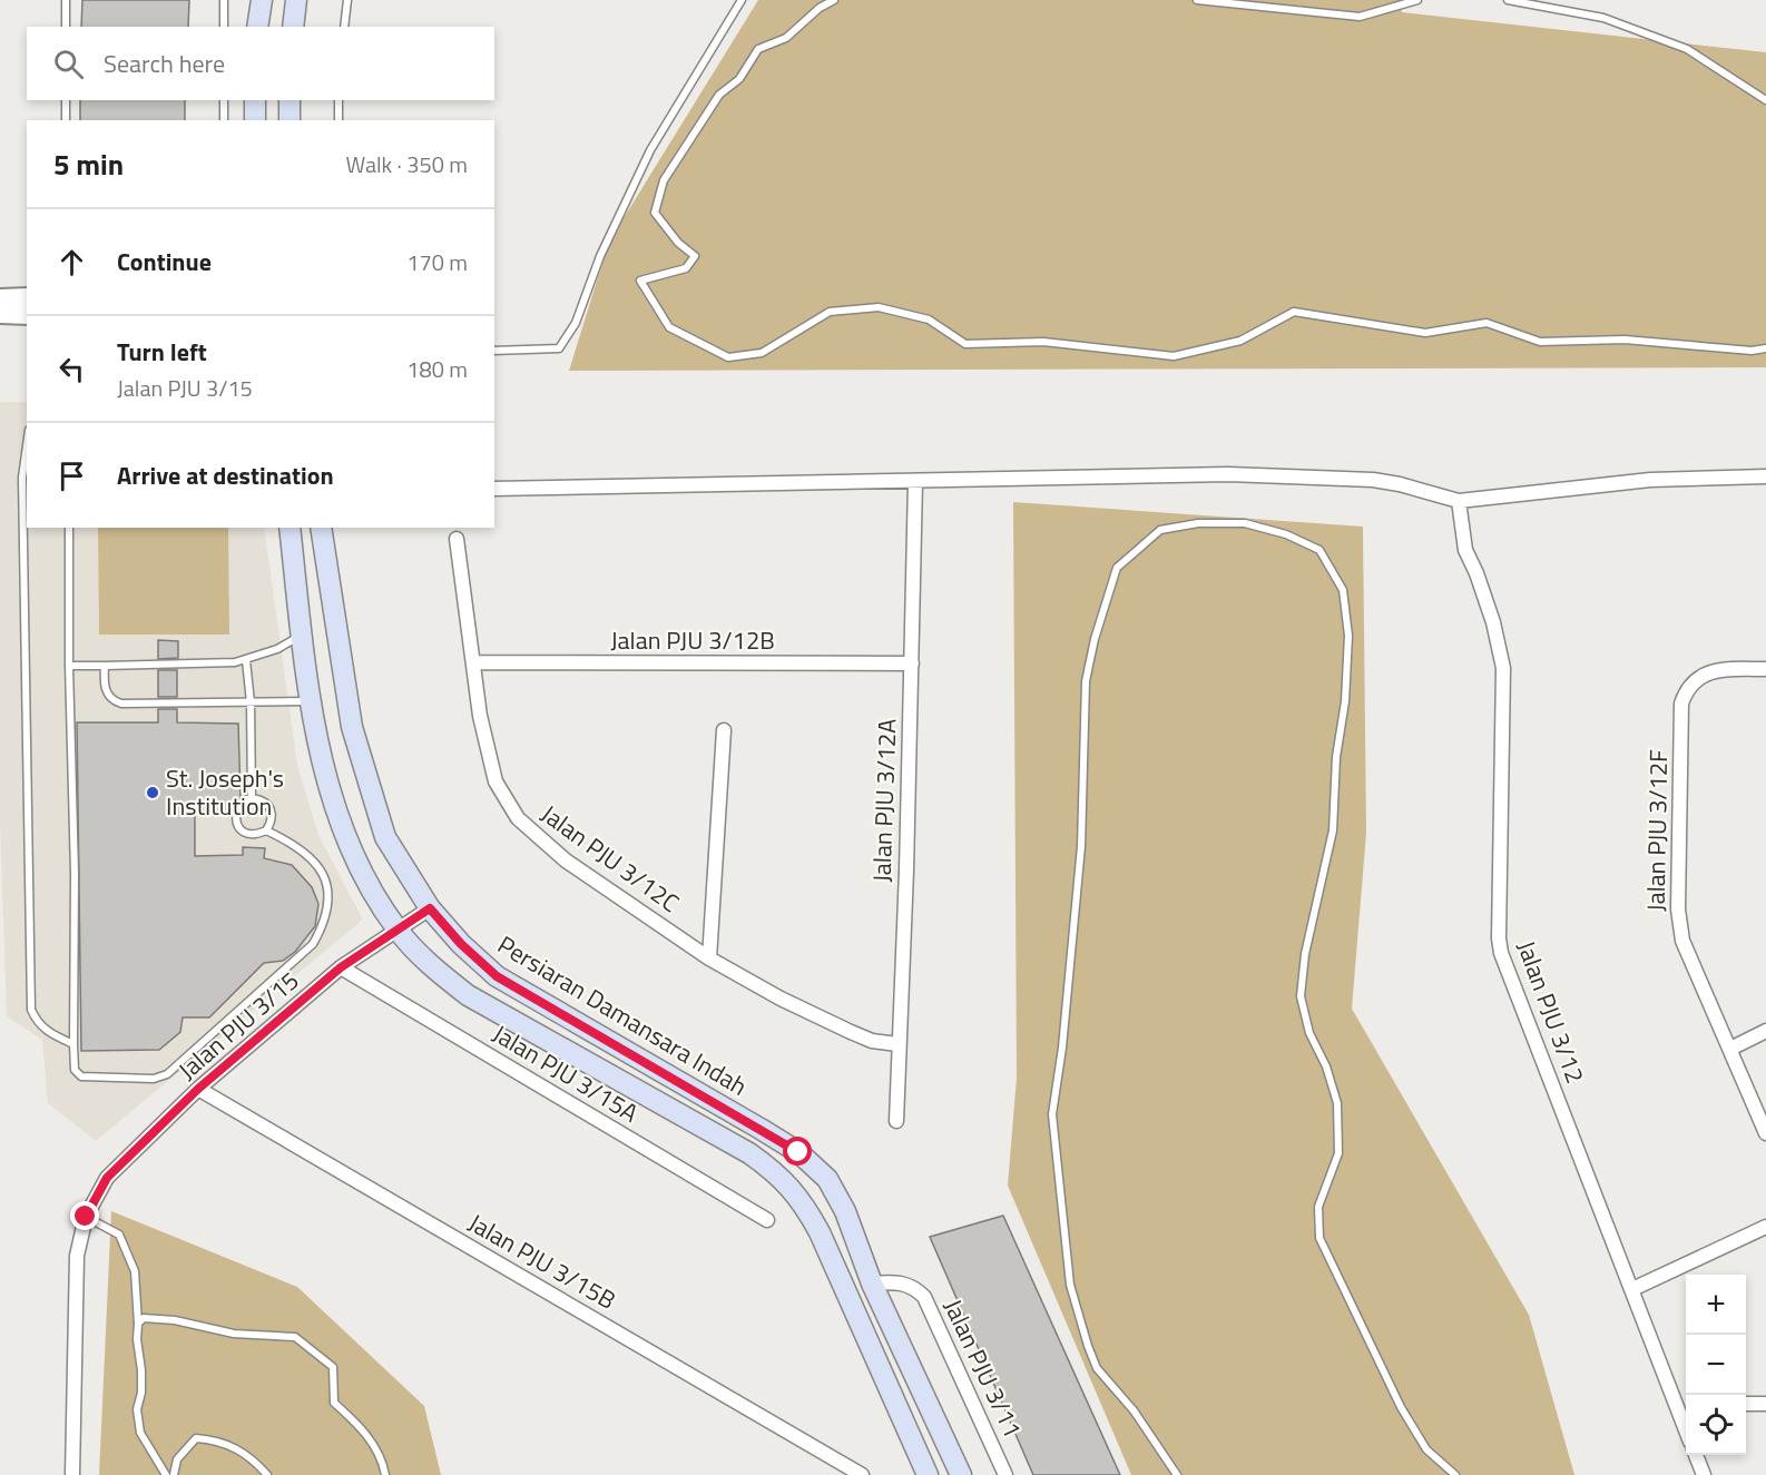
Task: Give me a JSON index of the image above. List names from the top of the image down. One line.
{"streets":{"main road":["Persiaran Damansara Indah"],"street":["Jalan PJU 3/12B","Jalan PJU 3/12A","Jalan PJU 3/12F","Jalan PJU 3/12C","Jalan PJU 3/12","Jalan PJU 3/15","Jalan PJU 3/15A","Jalan PJU 3/15B","Jalan PJU 3/11"]},"crossings":[["Jalan PJU 3/12B","Jalan PJU 3/12A"],["Jalan PJU 3/12B","Jalan PJU 3/12C"],["Jalan PJU 3/12A","Jalan PJU 3/12C"],["Persiaran Damansara Indah","Jalan PJU 3/15"],["Persiaran Damansara Indah","Jalan PJU 3/11"],["Jalan PJU 3/15","Jalan PJU 3/15A"],["Jalan PJU 3/15","Jalan PJU 3/15B"]],"places":["St. Joseph's Institution"],"page":{"search":"Search here","heading":["5 min","Walk · 350 m"],"list":[["Continue","170 m"],["Turn left","Jalan PJU 3/15","180 m"],"Arrive at destination"],"map_buttons":["+","−"]}}
